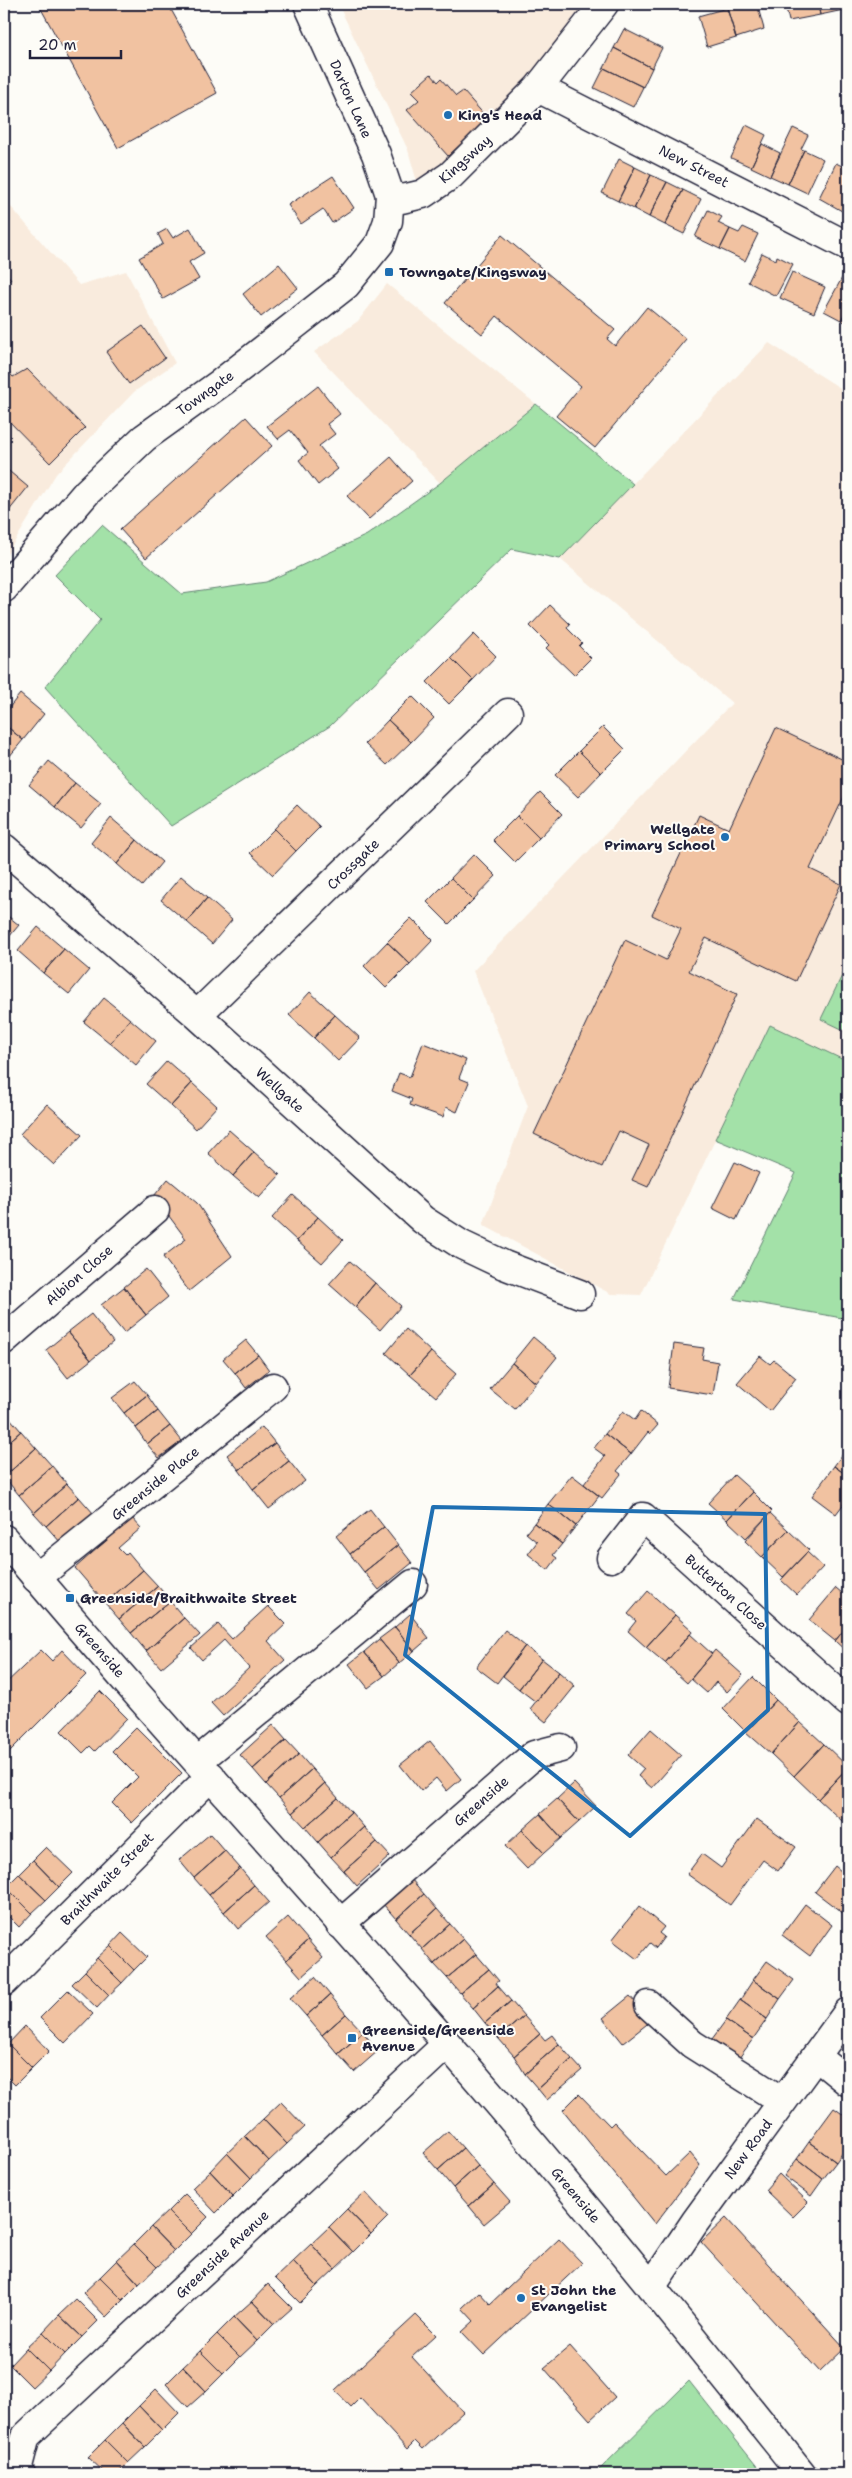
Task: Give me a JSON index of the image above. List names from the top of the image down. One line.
{"streets":{"street":["Darton Lane","Kingsway","New Street","Towngate","Crossgate","Wellgate","Albion Close","Greenside Place","Butterton Close","Greenside","Braithwaite Street","New Road","Greenside Avenue"]},"crossings":[["Darton Lane","Kingsway"],["Darton Lane","Towngate"],["Kingsway","New Street"],["Kingsway","Towngate"],["Crossgate","Wellgate"],["Greenside Place","Greenside"],["Greenside","Braithwaite Street"],["Greenside","New Road"],["Greenside","Greenside Avenue"]],"places":{"other":["King's Head","Wellgate Primary School","St John the Evangelist"],"transit":["Towngate/Kingsway","Greenside/Braithwaite Street","Greenside/Greenside Avenue"]},"scale_bar":"20 m"}
